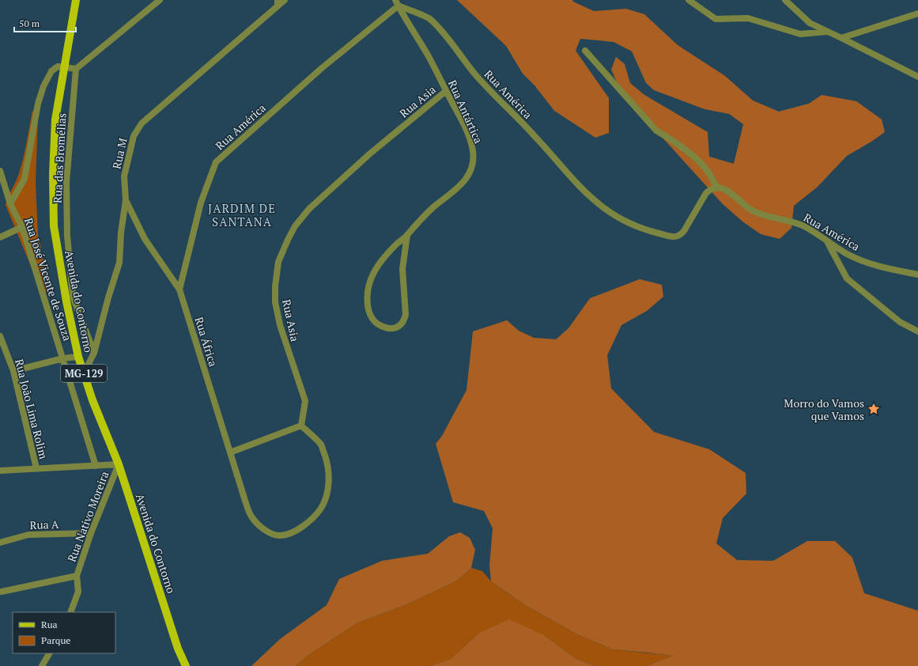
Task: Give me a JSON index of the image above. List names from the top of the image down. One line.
{"streets":{"main road":["Avenida do Contorno","MG-129"],"street":["Rua América","Rua Asia","Rua Antártica","Rua M","Rua das Bromélias","Rua José Vicente de Souza","Rua África","Rua João Lima Rolim","Rua Nativo Moreira","Rua A"]},"crossings":[["Rua América","Rua Antártica"],["Rua América","Rua África"],["Rua Asia","Rua Antártica"],["Rua Asia","Rua África"],["Rua M","Rua das Bromélias"],["Rua M","Avenida do Contorno"],["Rua M","Rua África"],["Avenida do Contorno","Rua Nativo Moreira"],["Rua Nativo Moreira","Rua A"]],"districts":["JARDIM DE SANTANA"],"places":{"place":["Morro do Vamos que Vamos"]},"legend":["Rua","Parque"],"scale_bar":"50 m"}
